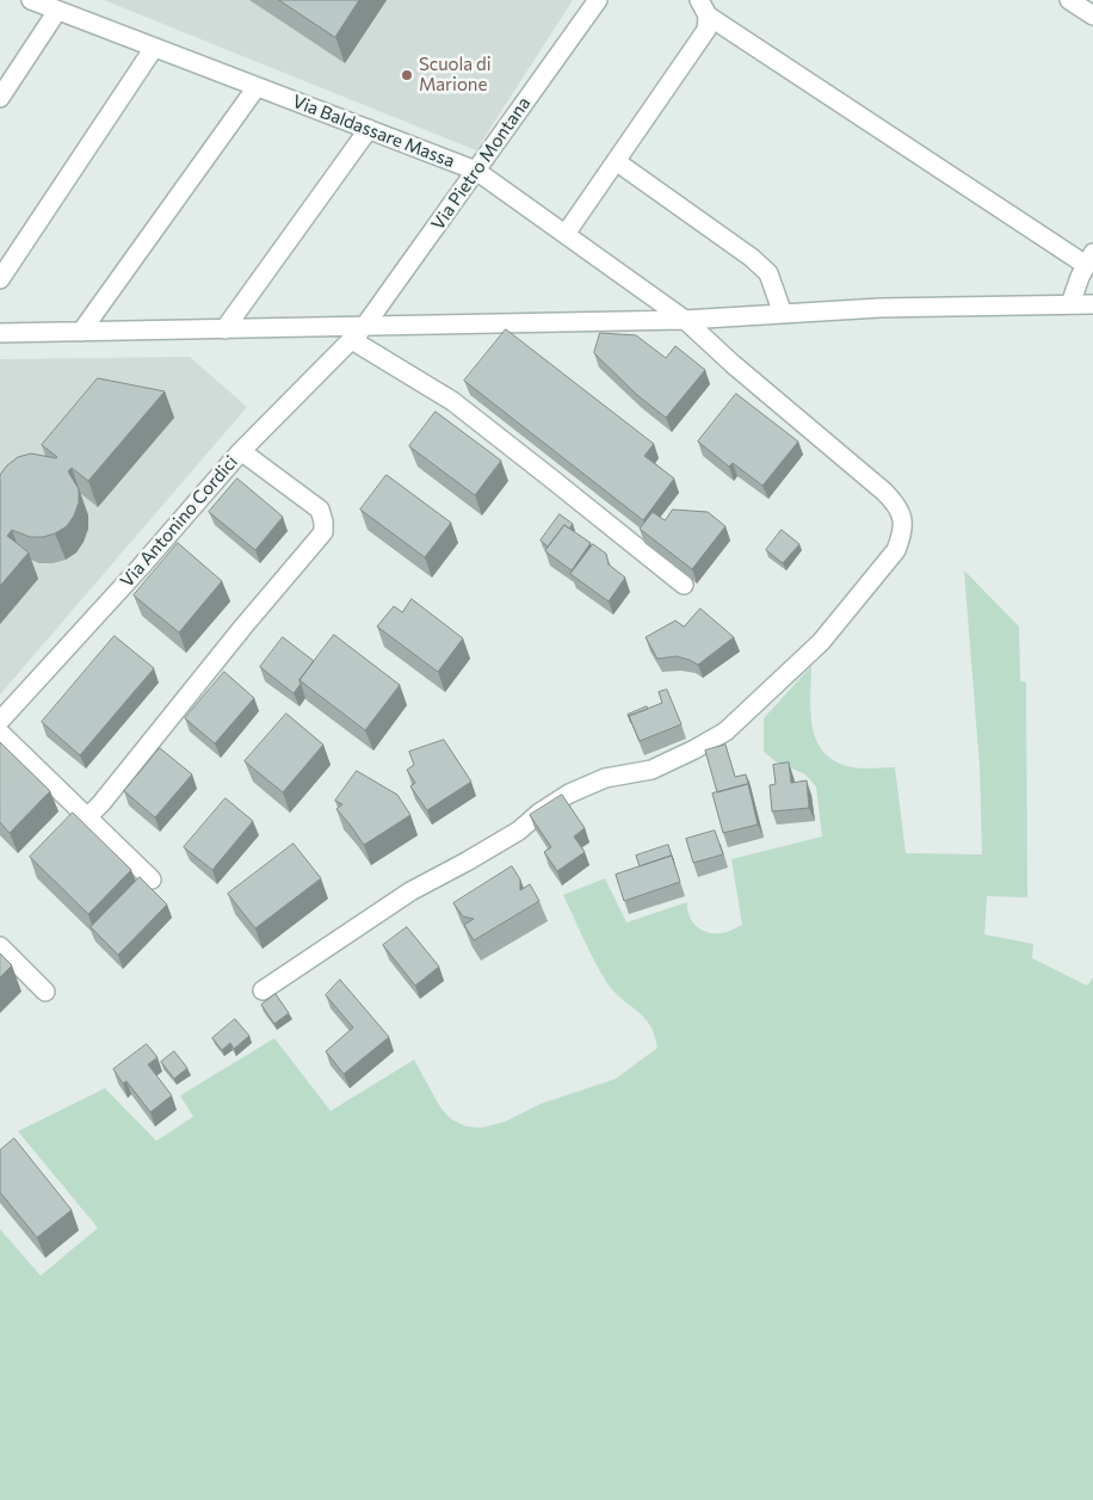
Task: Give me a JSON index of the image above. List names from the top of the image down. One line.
{"streets":{"street":["Via Baldassare Massa","Via Pietro Montana","Via Antonino Cordici"]},"crossings":[["Via Baldassare Massa","Via Pietro Montana"],["Via Pietro Montana","Via Antonino Cordici"]],"places":["Scuola di Marione"]}
